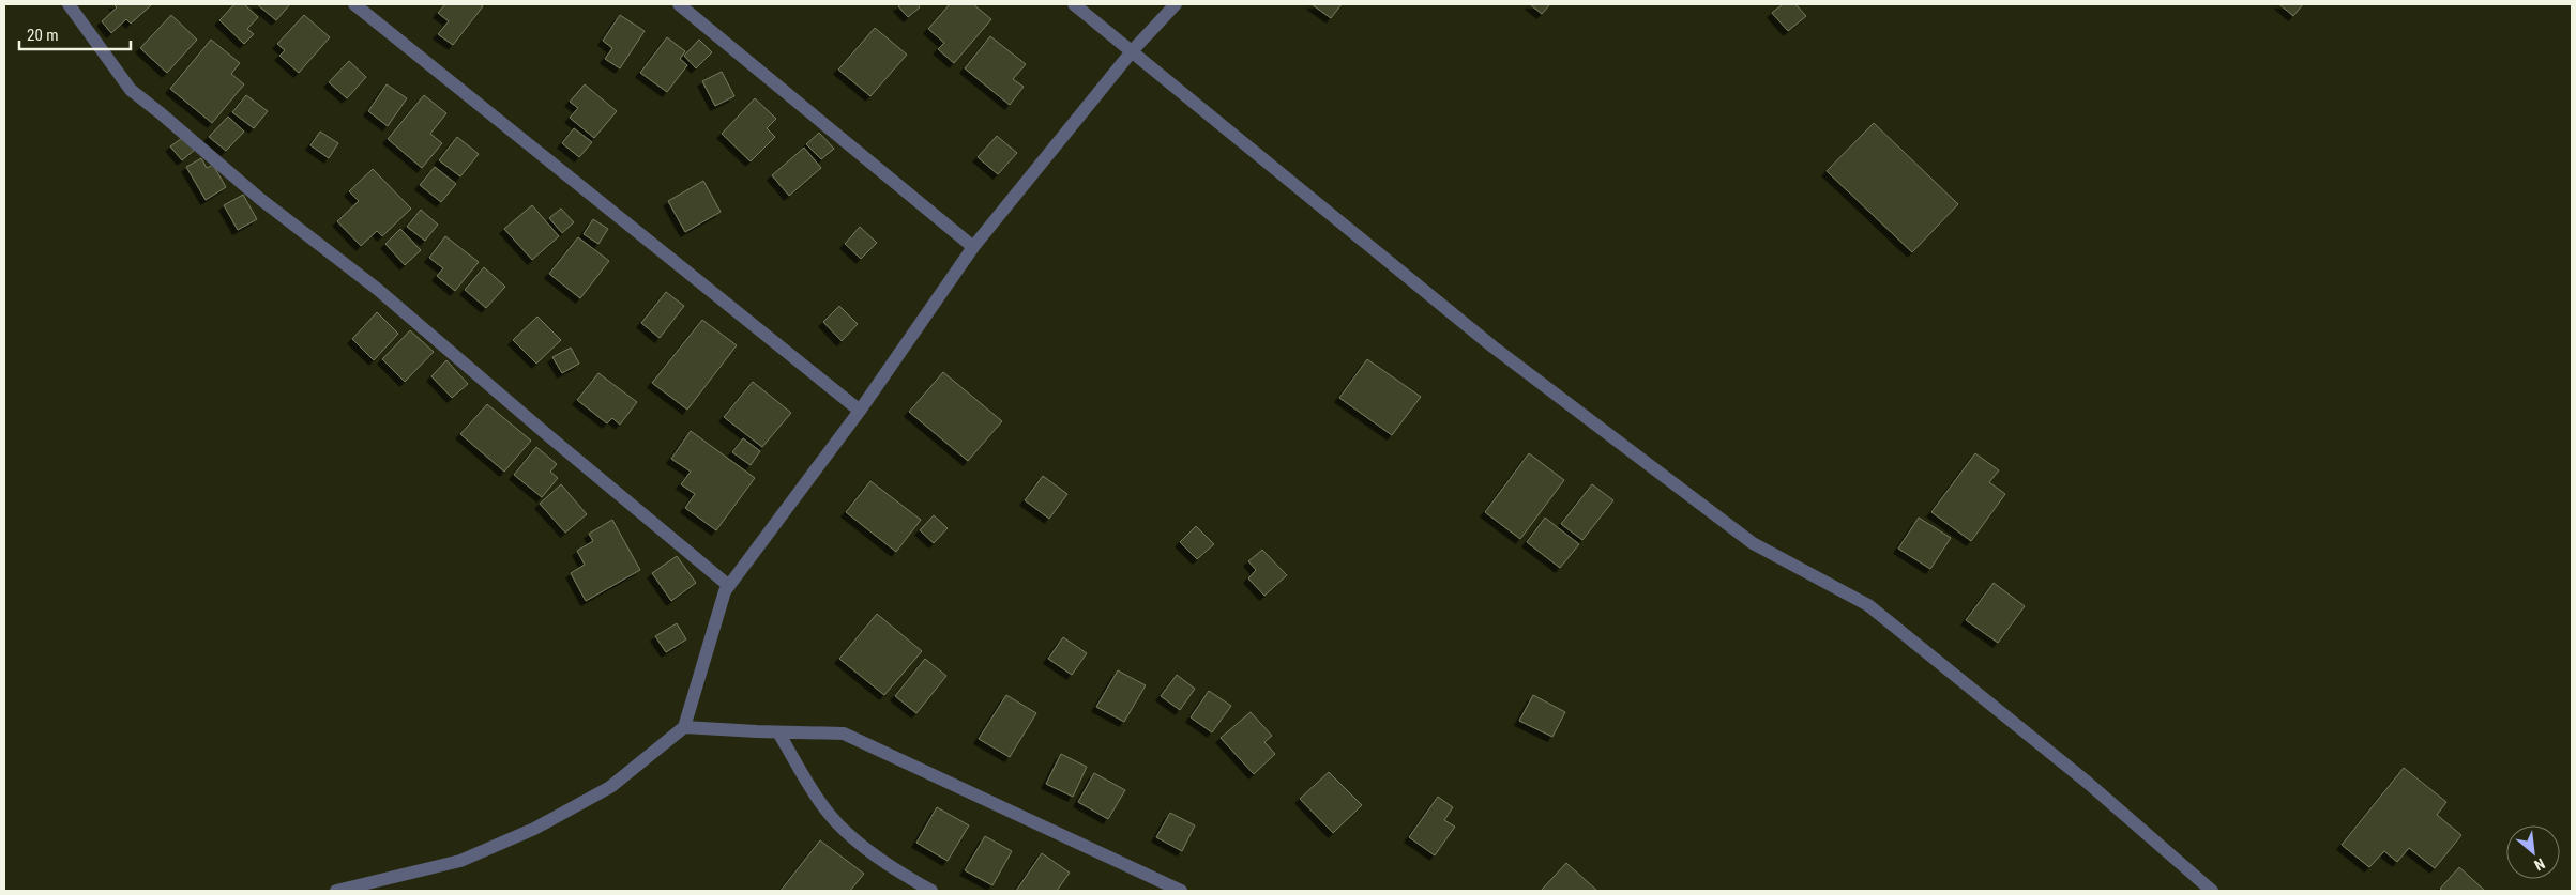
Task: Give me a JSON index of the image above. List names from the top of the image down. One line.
{"scale_bar":"20 m","north":"bottom right"}
